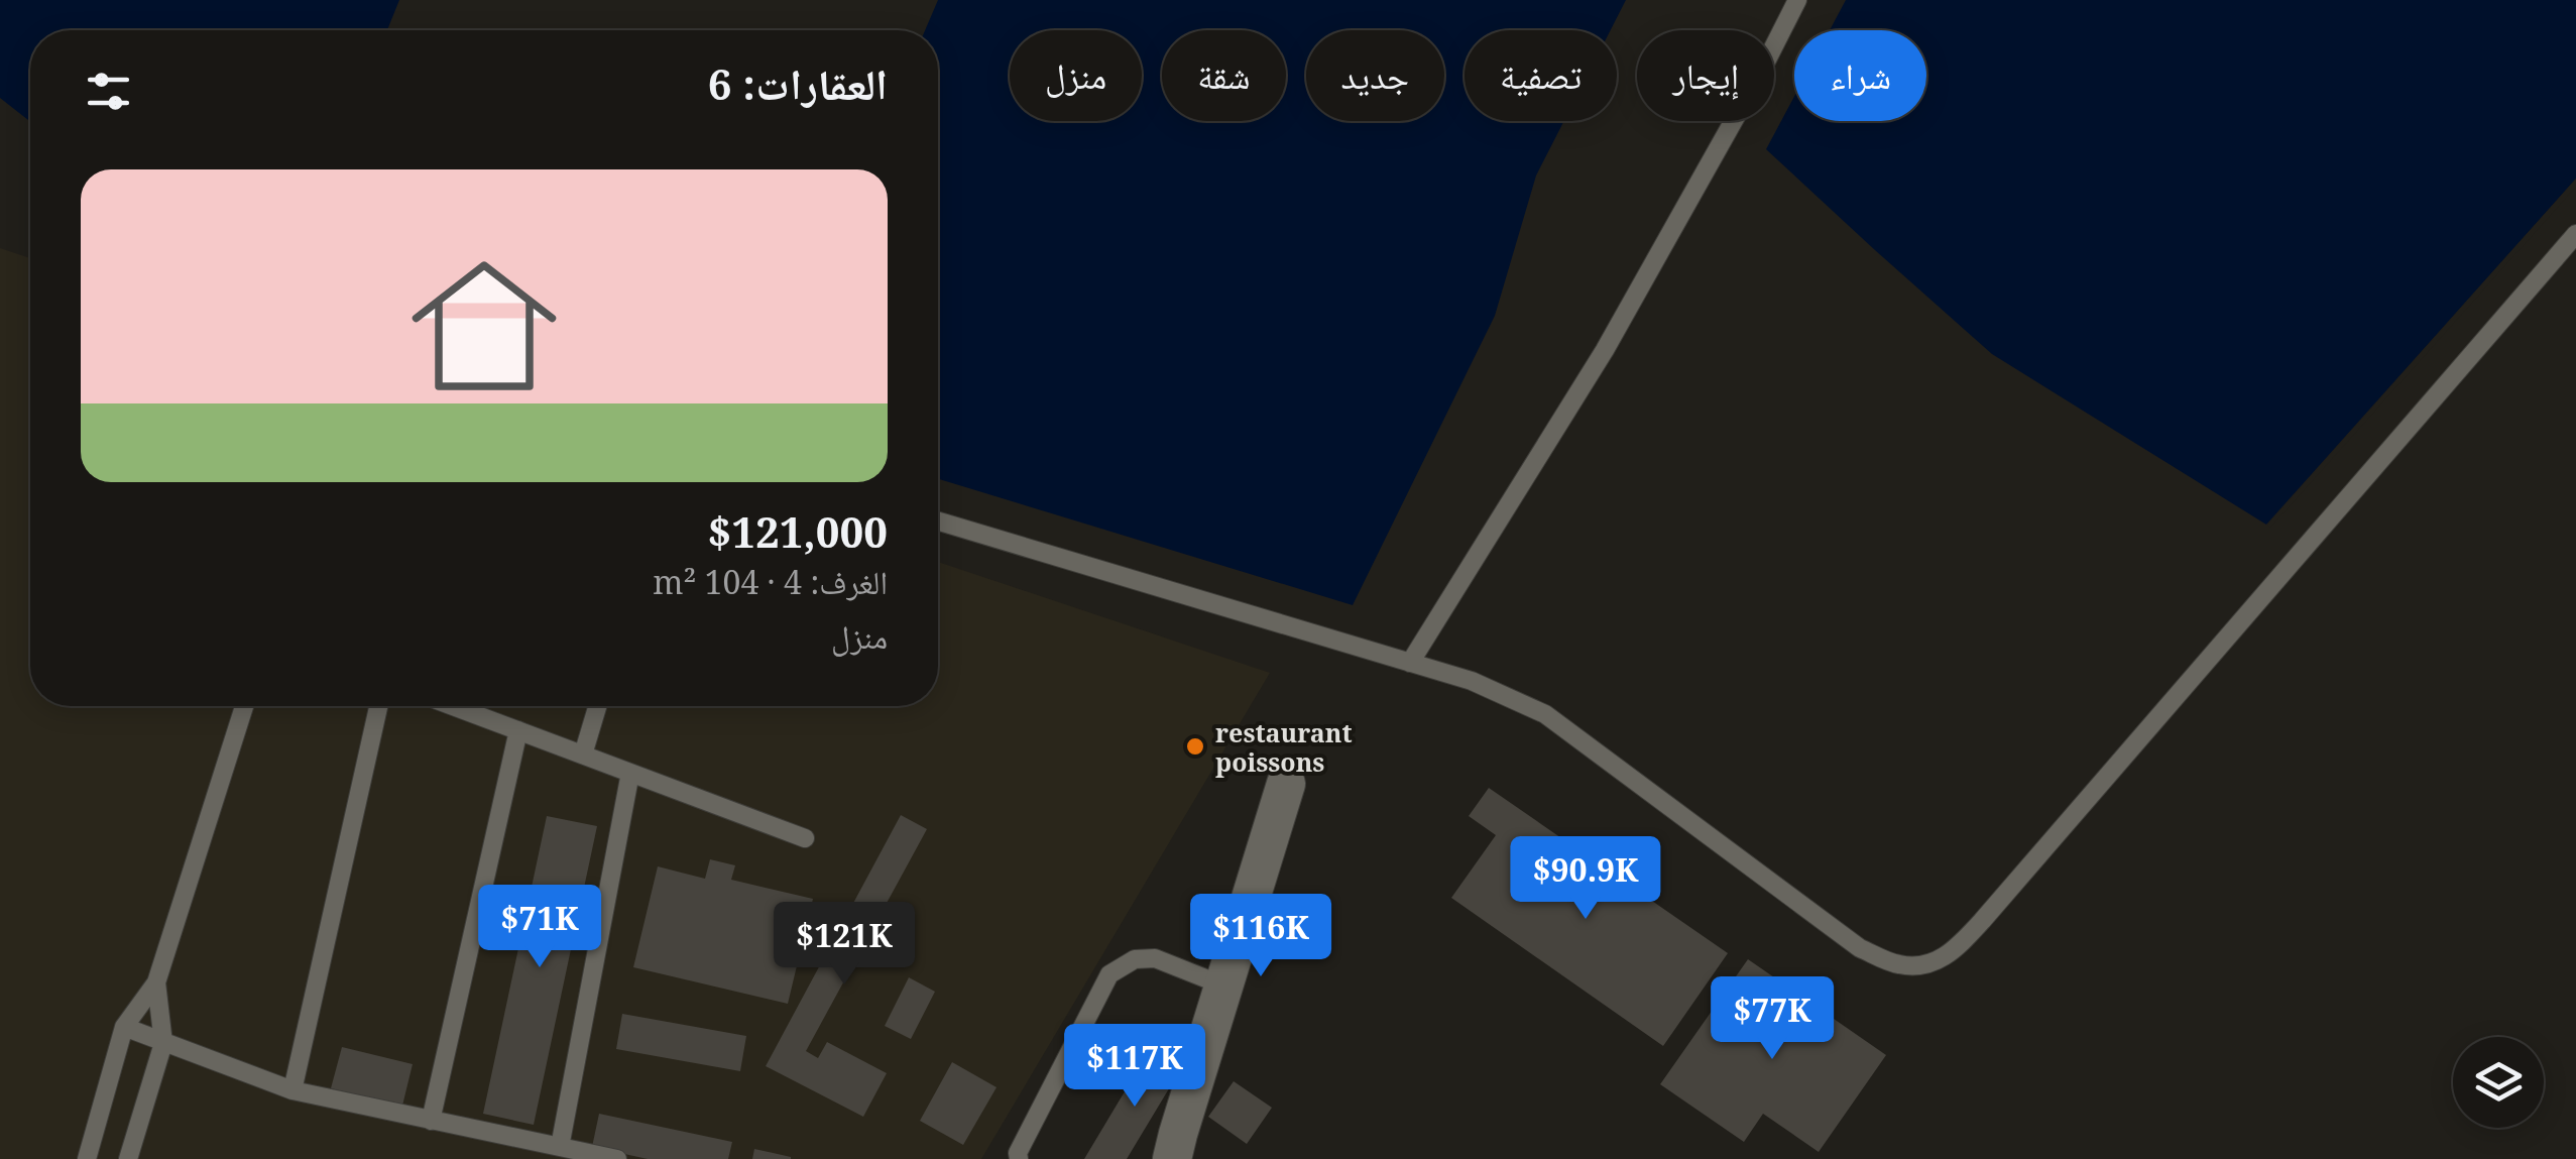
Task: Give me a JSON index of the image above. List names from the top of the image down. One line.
{"places":["restaurant poissons"],"page":{"chip":["شراء","إيجار","تصفية","جديد","شقة","منزل"],"heading":"العقارات: 6","list":[{"name":"$121,000","note":"الغرف: 4 · 104 m² · منزل"}],"price":["$90.9K","$71K","$116K","$121K","$77K","$117K"]}}
